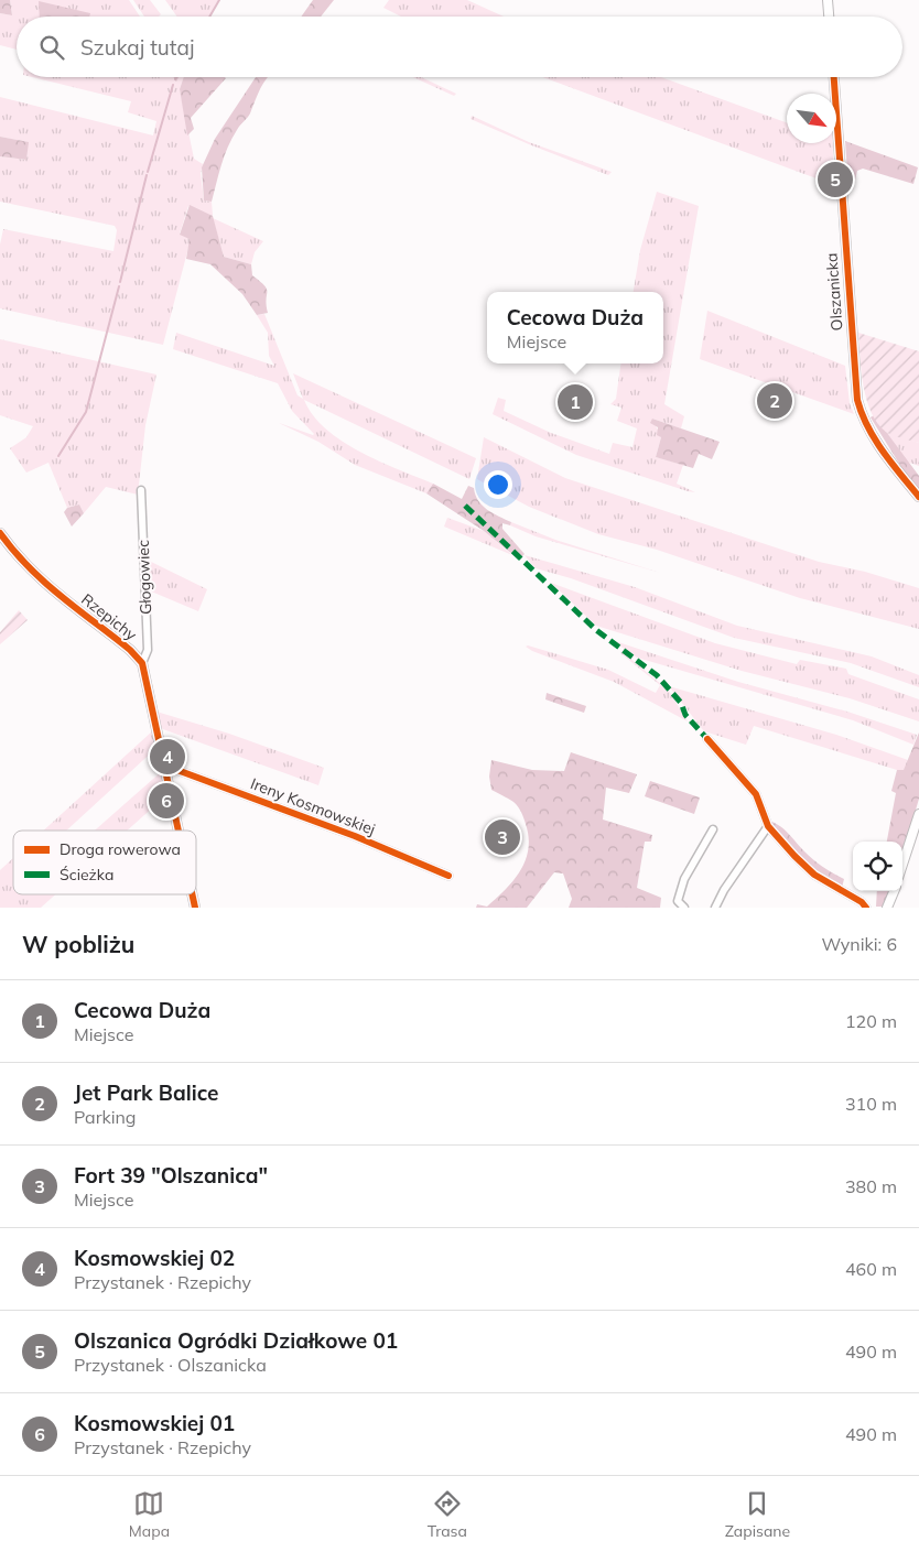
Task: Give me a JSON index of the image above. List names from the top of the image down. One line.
{"streets":{"street":["Olszanicka","Głogowiec","Rzepichy","Ireny Kosmowskiej"]},"crossings":[["Głogowiec","Rzepichy"]],"legend":["Droga rowerowa","Ścieżka"],"north":"bottom right","page":{"search":"Szukaj tutaj","pins":["5","2","1","4","6","3"],"popup":["Cecowa Duża","Miejsce"],"heading":["W pobliżu","Wyniki: 6"],"list":[{"mark":"1","name":"Cecowa Duża","note":"Miejsce","value":"120 m"},{"mark":"2","name":"Jet Park Balice","note":"Parking","value":"310 m"},{"mark":"3","name":"Fort 39 \"Olszanica\"","note":"Miejsce","value":"380 m"},{"mark":"4","name":"Kosmowskiej 02","note":"Przystanek · Rzepichy","value":"460 m"},{"mark":"5","name":"Olszanica Ogródki Działkowe 01","note":"Przystanek · Olszanicka","value":"490 m"},{"mark":"6","name":"Kosmowskiej 01","note":"Przystanek · Rzepichy","value":"490 m"}],"nav":["Mapa","Trasa","Zapisane"]}}
